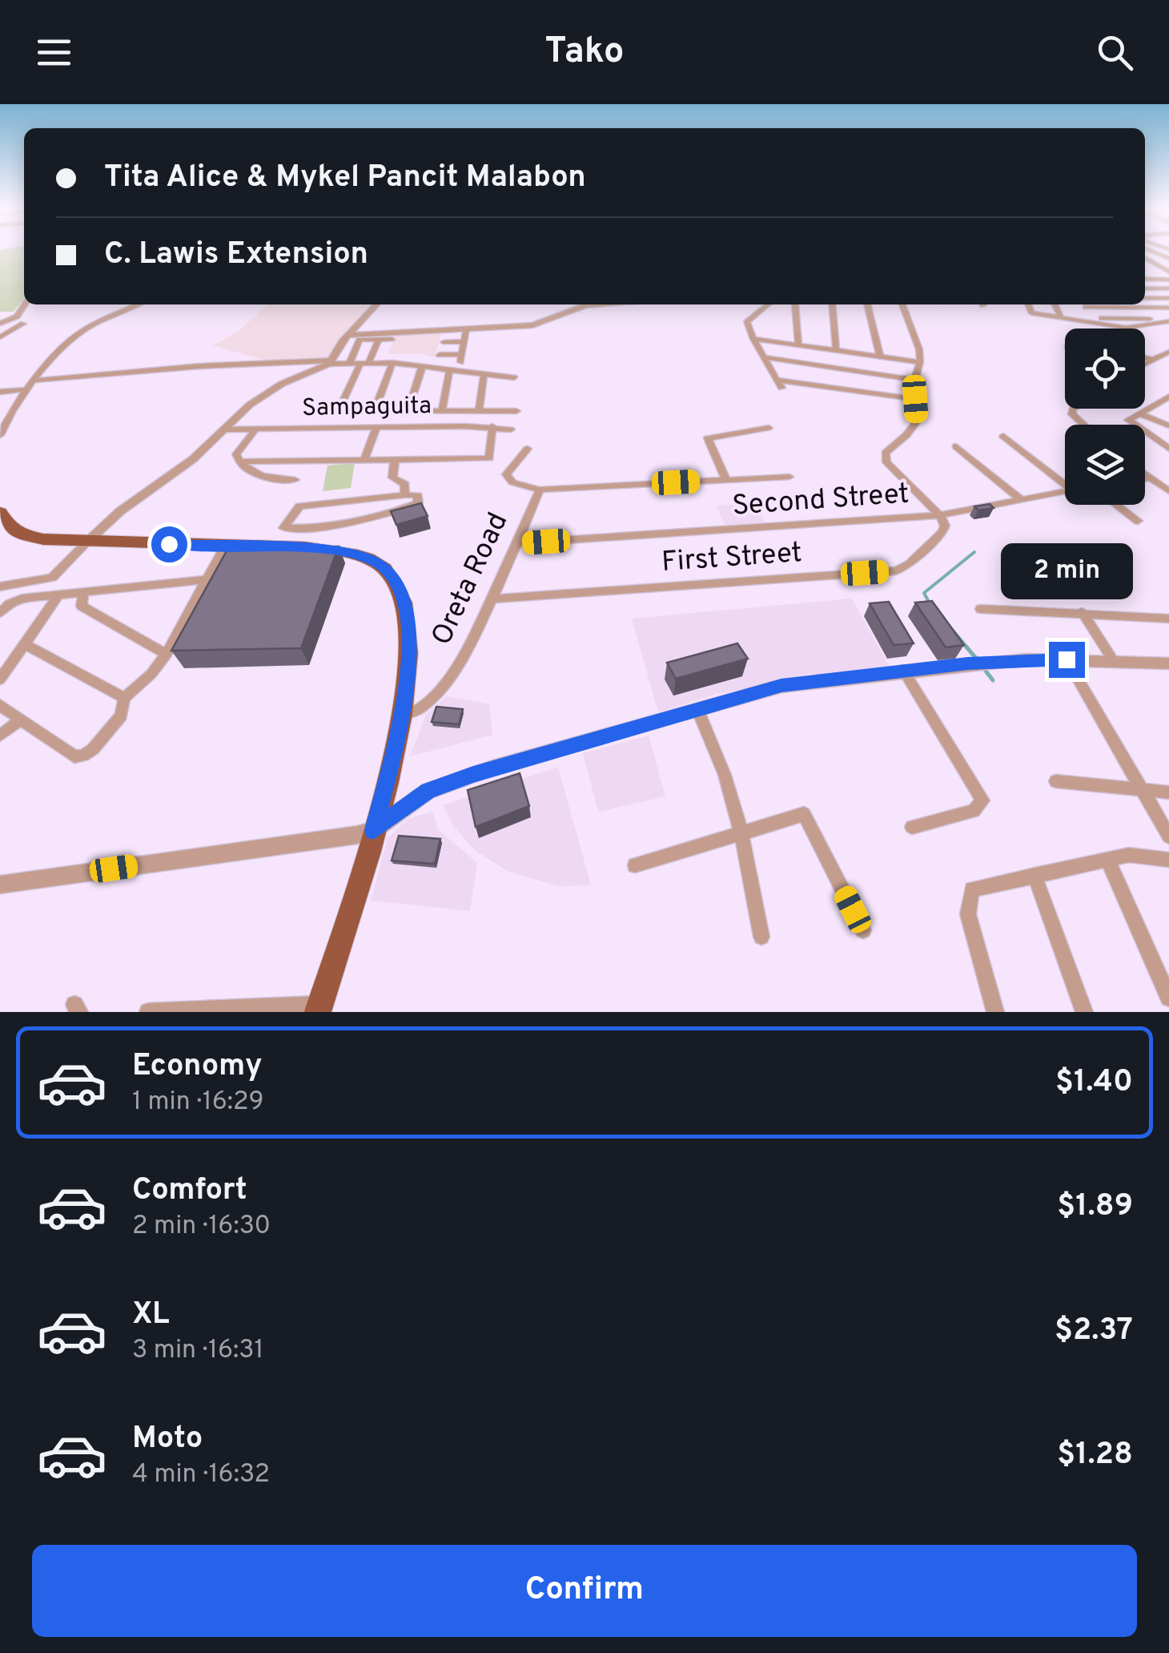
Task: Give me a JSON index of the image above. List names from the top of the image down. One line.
{"streets":{"street":["Sampaguita","Second Street","First Street","Oreta Road"]},"crossings":[["Second Street","First Street"],["Second Street","Oreta Road"],["First Street","Oreta Road"]],"page":{"header":"Tako","banner":["Tita Alice & Mykel Pancit Malabon","C. Lawis Extension"],"bubble":"2 min","list":[{"name":"Economy","note":"1 min · 16:29","value":"$1.40"},{"name":"Comfort","note":"2 min · 16:30","value":"$1.89"},{"name":"XL","note":"3 min · 16:31","value":"$2.37"},{"name":"Moto","note":"4 min · 16:32","value":"$1.28"}],"buttons":"Confirm"}}
